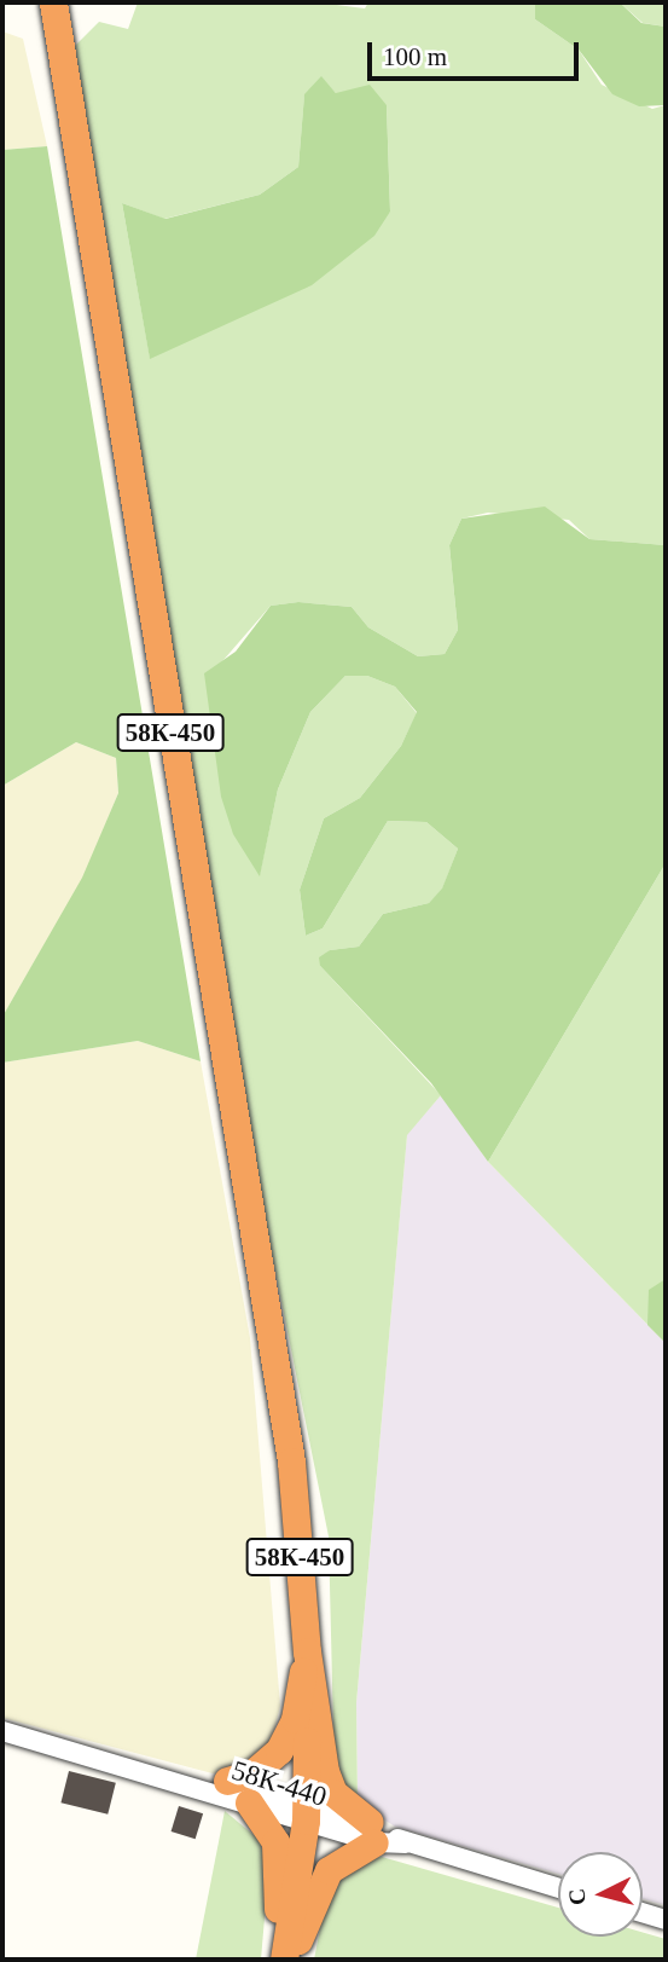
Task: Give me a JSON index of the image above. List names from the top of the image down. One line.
{"streets":{"highway":["58К-450"],"street":["58К-440"]},"crossings":[["58К-450","58К-440"]],"scale_bar":"100 m","north":"left"}
